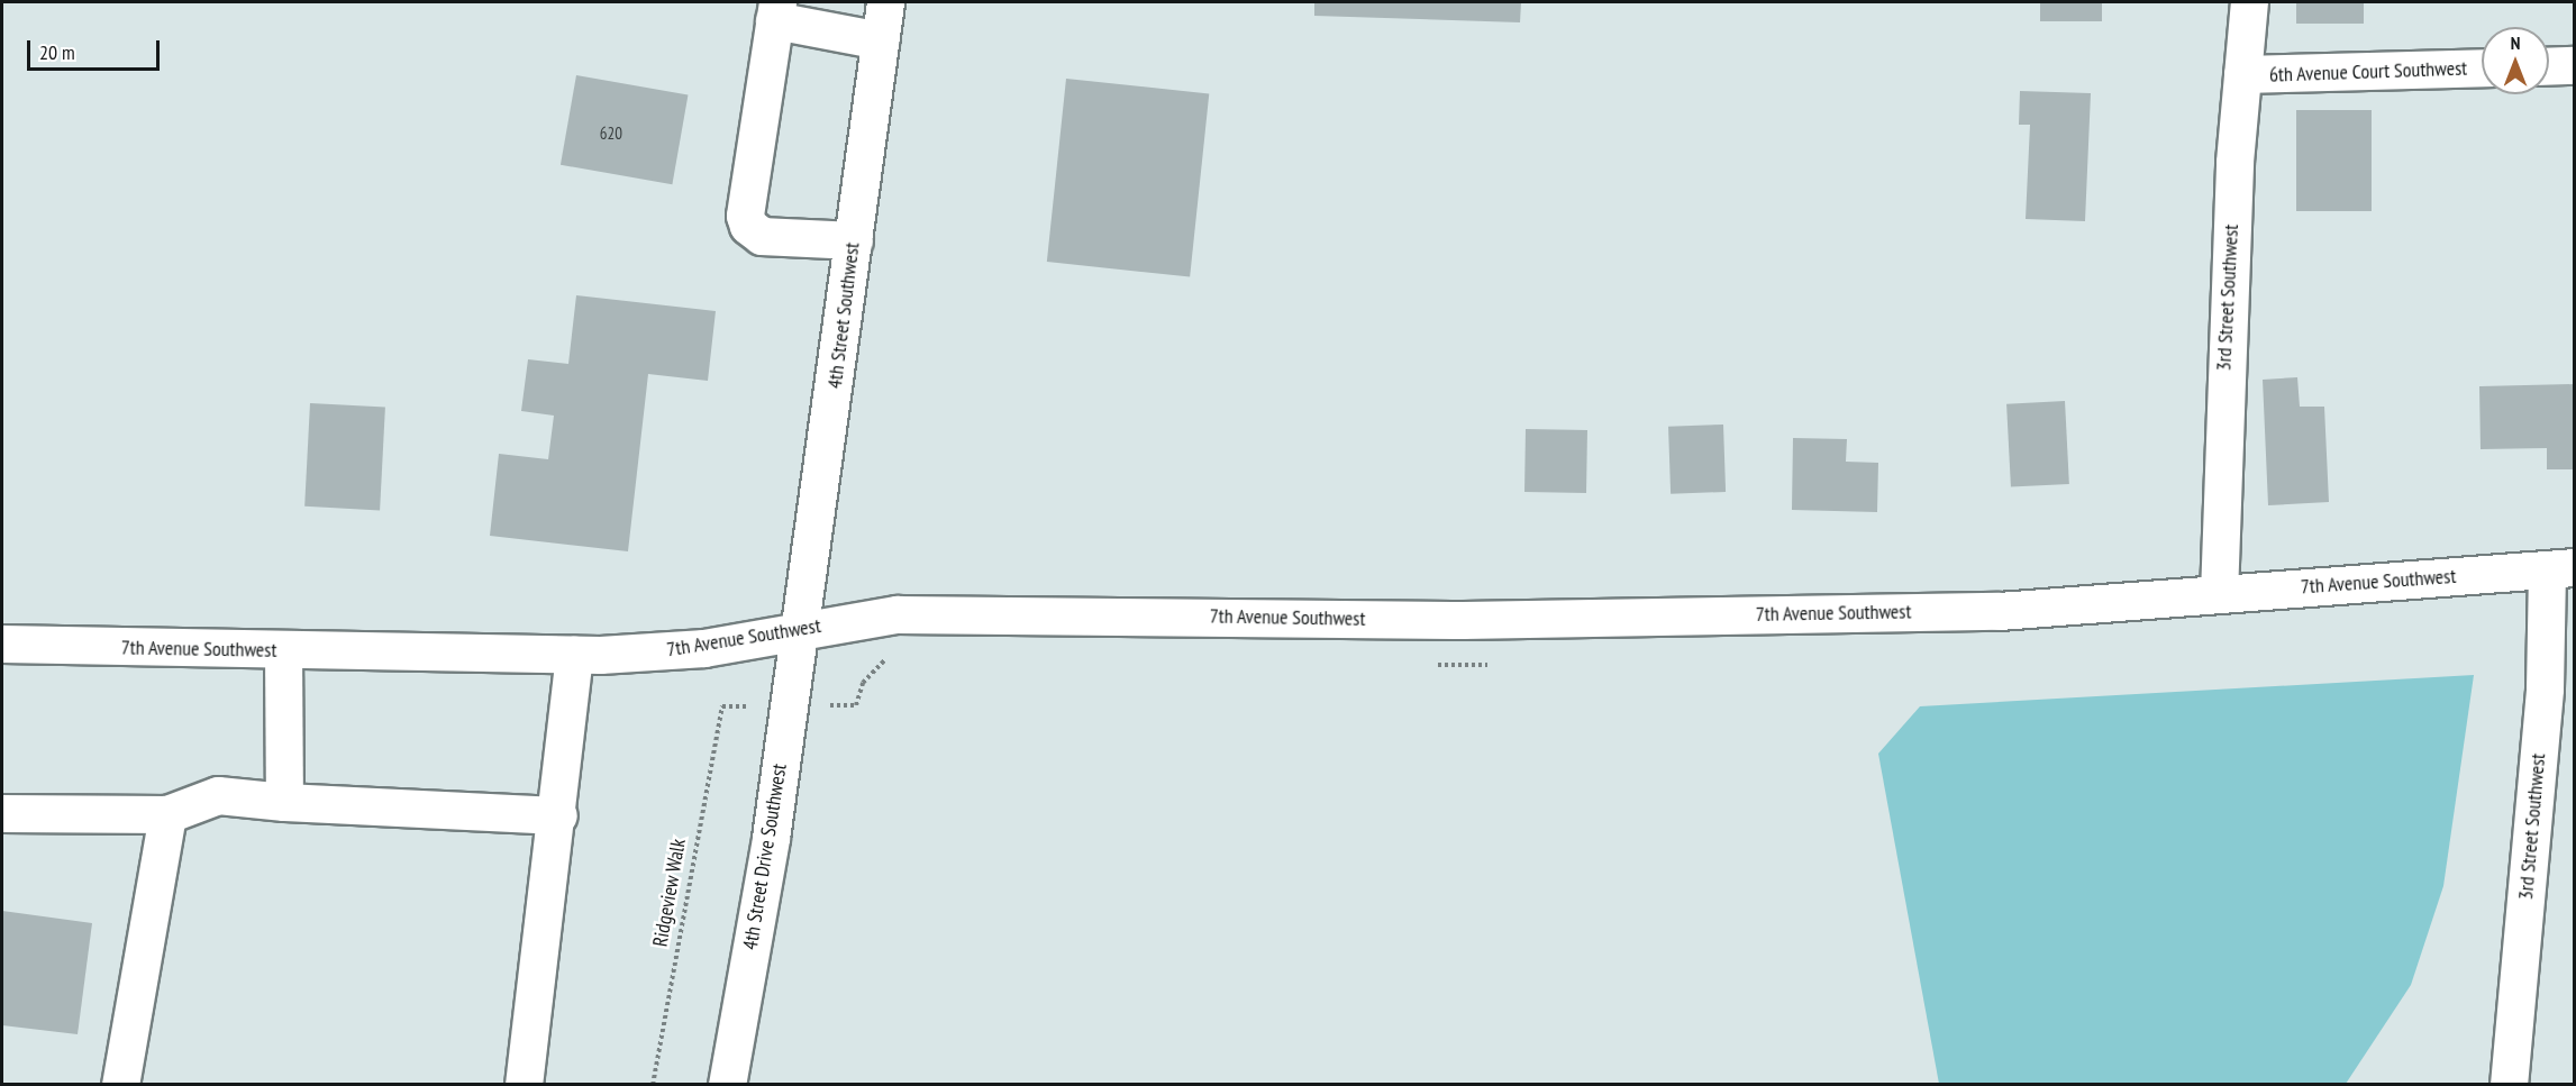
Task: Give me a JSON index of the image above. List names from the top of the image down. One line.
{"streets":{"street":["6th Avenue Court Southwest","3rd Street Southwest","4th Street Southwest","7th Avenue Southwest","4th Street Drive Southwest"],"path":["Ridgeview Walk"]},"crossings":[["6th Avenue Court Southwest","3rd Street Southwest"],["3rd Street Southwest","7th Avenue Southwest"],["4th Street Southwest","7th Avenue Southwest"],["4th Street Southwest","4th Street Drive Southwest"],["7th Avenue Southwest","4th Street Drive Southwest"]],"house_numbers":["620"],"scale_bar":"20 m","north":"top"}
